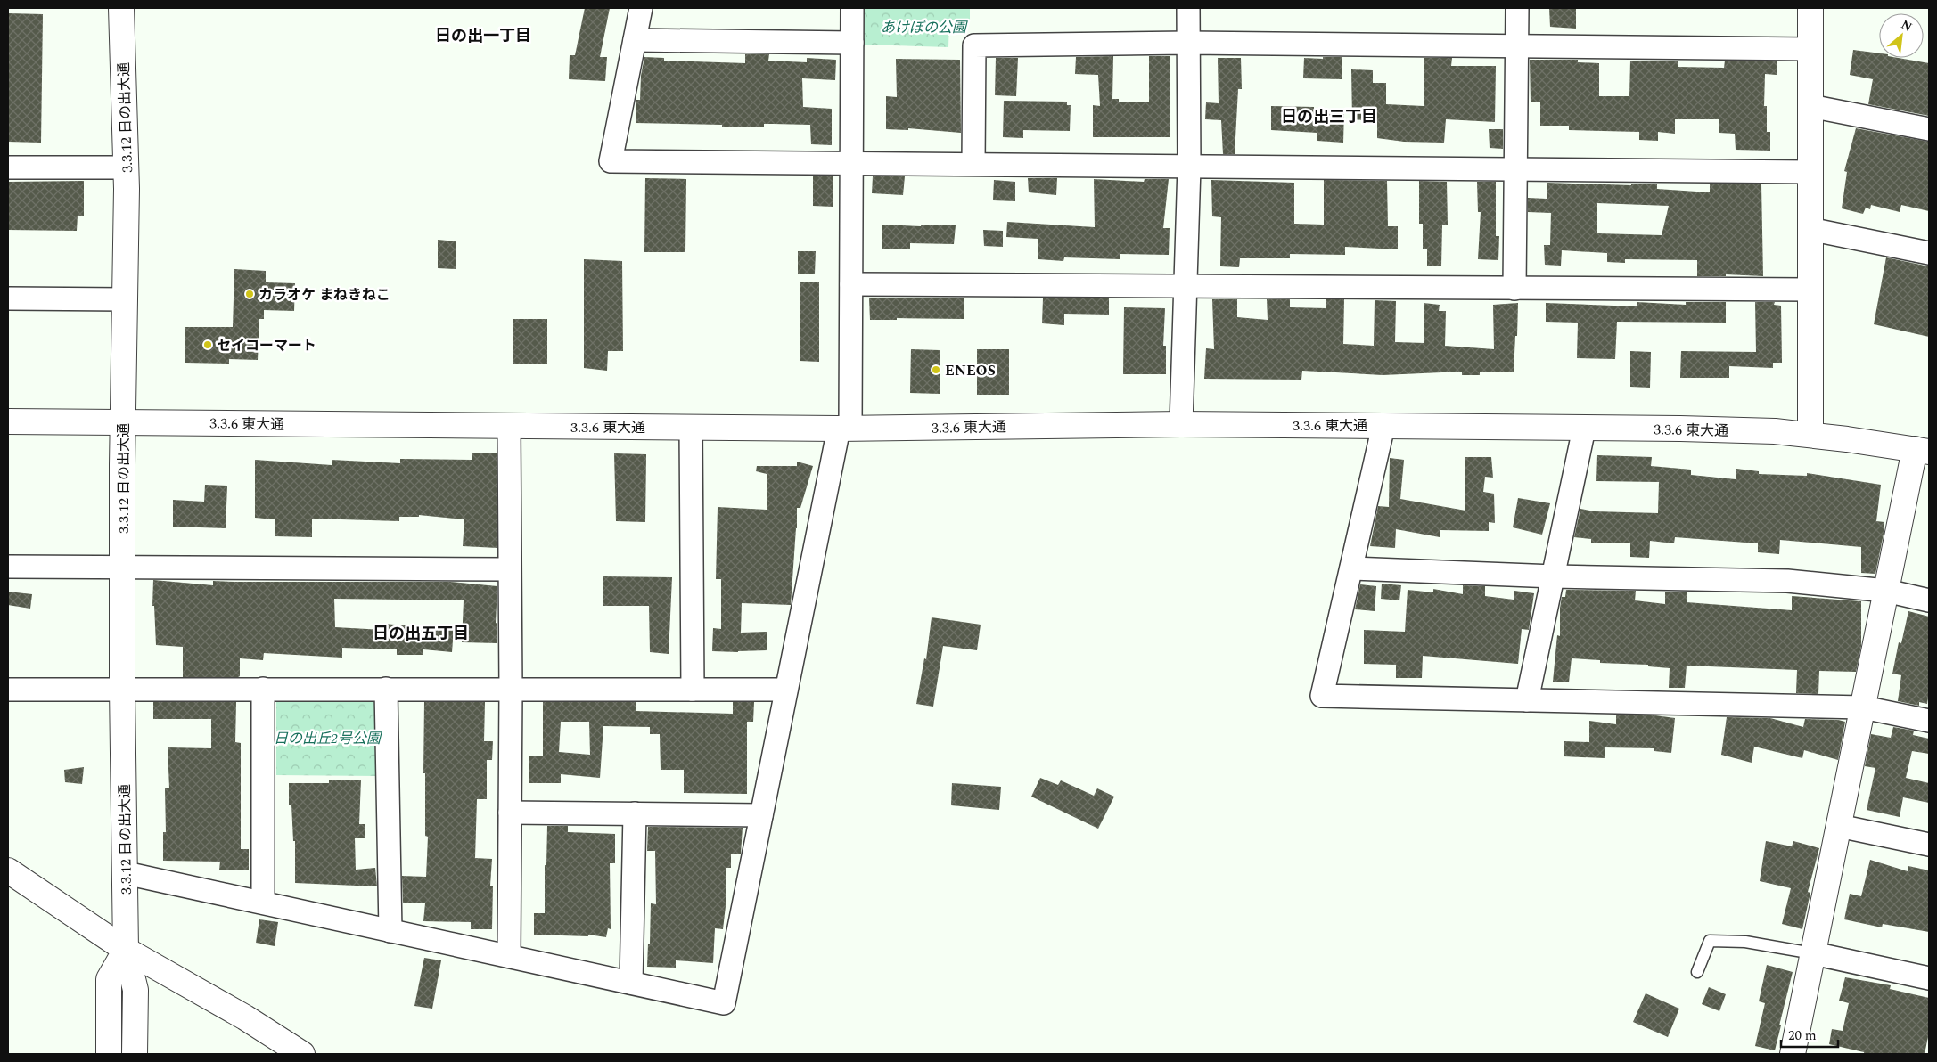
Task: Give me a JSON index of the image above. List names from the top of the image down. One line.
{"streets":{"street":["3.3.12 日の出大通","3.3.6 東大通"]},"crossings":[["3.3.12 日の出大通","3.3.6 東大通"]],"districts":["日の出一丁目","日の出三丁目","日の出五丁目"],"parks":["あけぼの公園","日の出丘2号公園"],"places":["カラオケ まねきねこ","セイコーマート","ENEOS"],"scale_bar":"20 m","north":"top right"}
